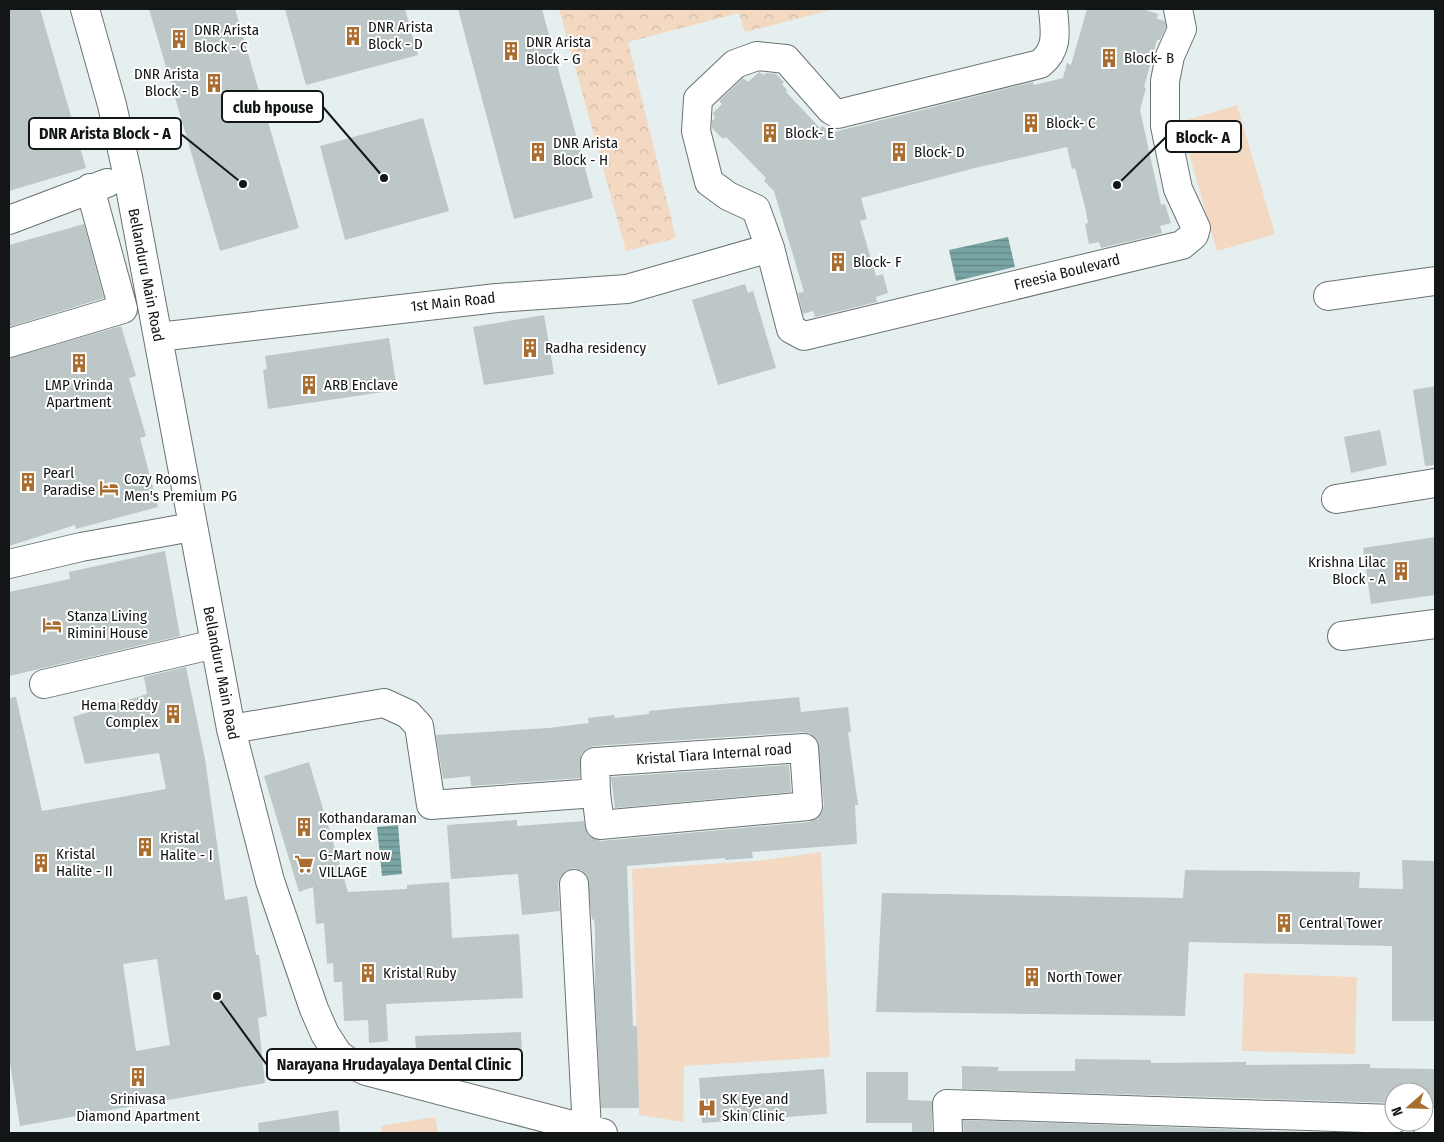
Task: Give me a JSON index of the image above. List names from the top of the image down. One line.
{"streets":{"street":["Freesia Boulevard","Bellanduru Main Road","1st Main Road","Kristal Tiara Internal road"]},"crossings":[["Freesia Boulevard","1st Main Road"],["Bellanduru Main Road","1st Main Road"]],"places":{"building":["DNR Arista Block - D","DNR Arista Block - C","DNR Arista Block - G","Block- B","DNR Arista Block - B","Block- C","Block- E","DNR Arista Block - H","Block- D","Block- F","Radha residency","LMP Vrinda Apartment","ARB Enclave","Pearl Paradise","Krishna Lilac Block - A","Hema Reddy Complex","Kothandaraman Complex","Kristal Halite - I","Kristal Halite - II","Central Tower","Kristal Ruby","North Tower","Srinivasa Diamond Apartment"],"other":["club hpouse","DNR Arista Block - A","Block- A","Narayana Hrudayalaya Dental Clinic"],"hotel":["Cozy Rooms Men's Premium PG","Stanza Living Rimini House"],"supermarket":["G-Mart now VILLAGE"],"hospital":["SK Eye and Skin Clinic"]},"north":"left"}
